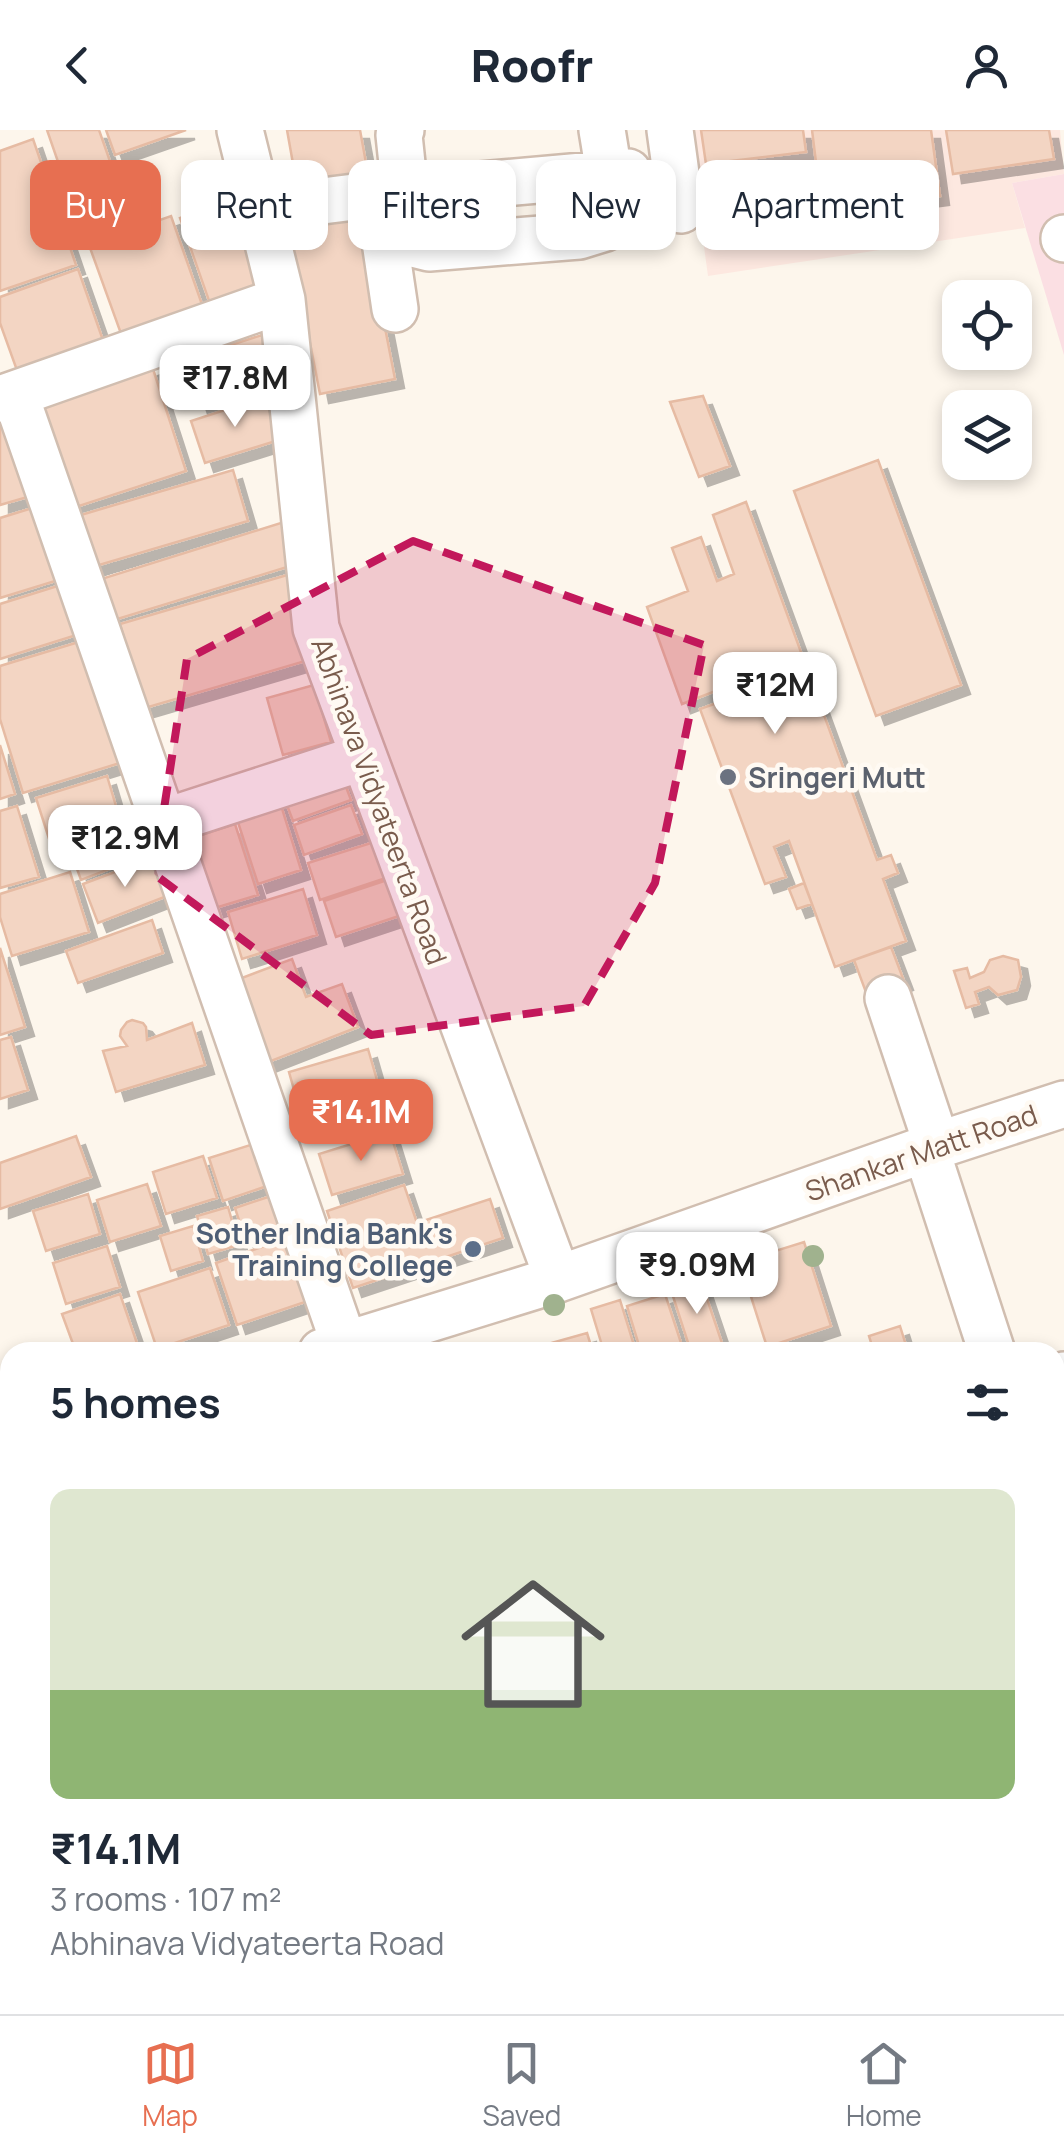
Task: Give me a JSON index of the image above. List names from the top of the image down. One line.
{"streets":{"street":["Abhinava Vidyateerta Road","Shankar Matt Road"]},"crossings":[["Abhinava Vidyateerta Road","Shankar Matt Road"]],"places":["Sringeri Mutt","Sother India Bank's Training College"],"page":{"header":"Roofr","chip":["Buy","Rent","Filters","New","Apartment"],"price":["₹17.8M","₹12M","₹12.9M","₹14.1M","₹9.09M"],"heading":"5 homes","list":[{"name":"₹14.1M","note":"3 rooms · 107 m² · Abhinava Vidyateerta Road"}],"tabs":["Map","Saved","Home"]}}
